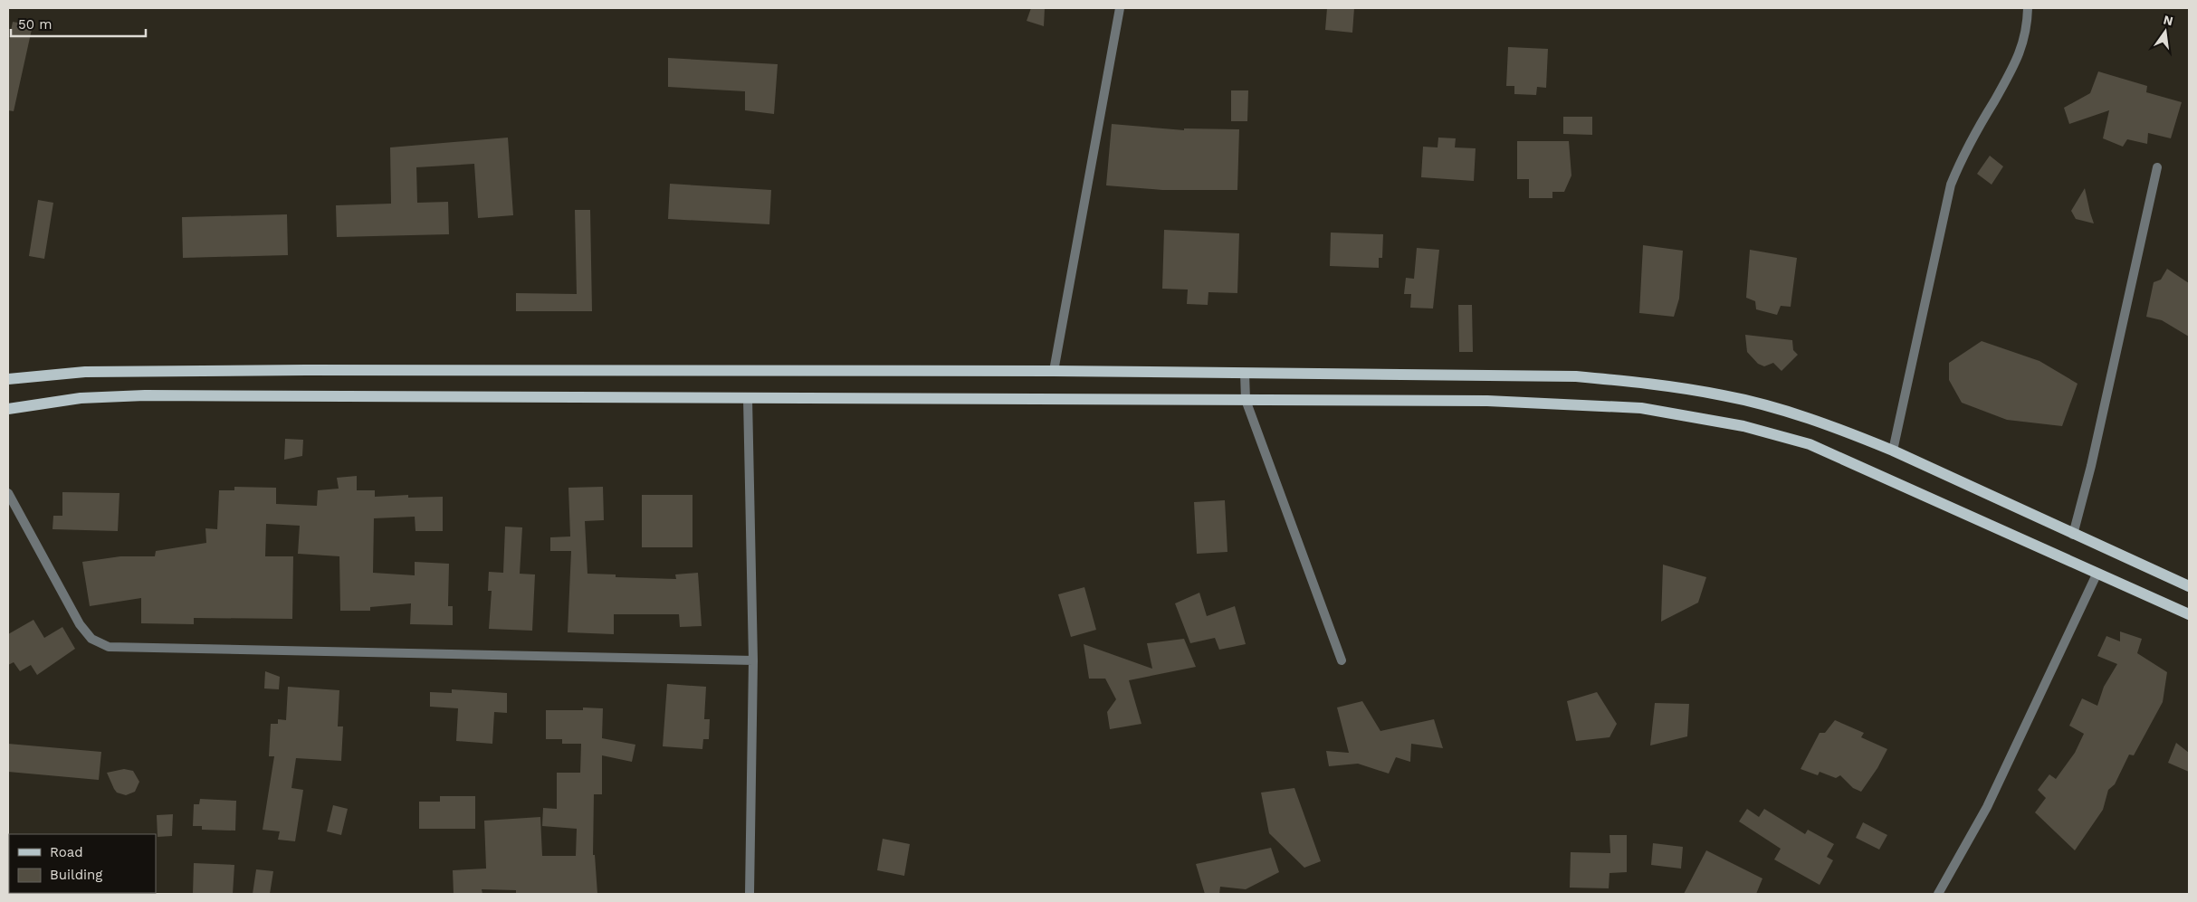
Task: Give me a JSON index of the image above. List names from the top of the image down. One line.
{"legend":["Road","Building"],"scale_bar":"50 m","north":"top"}
